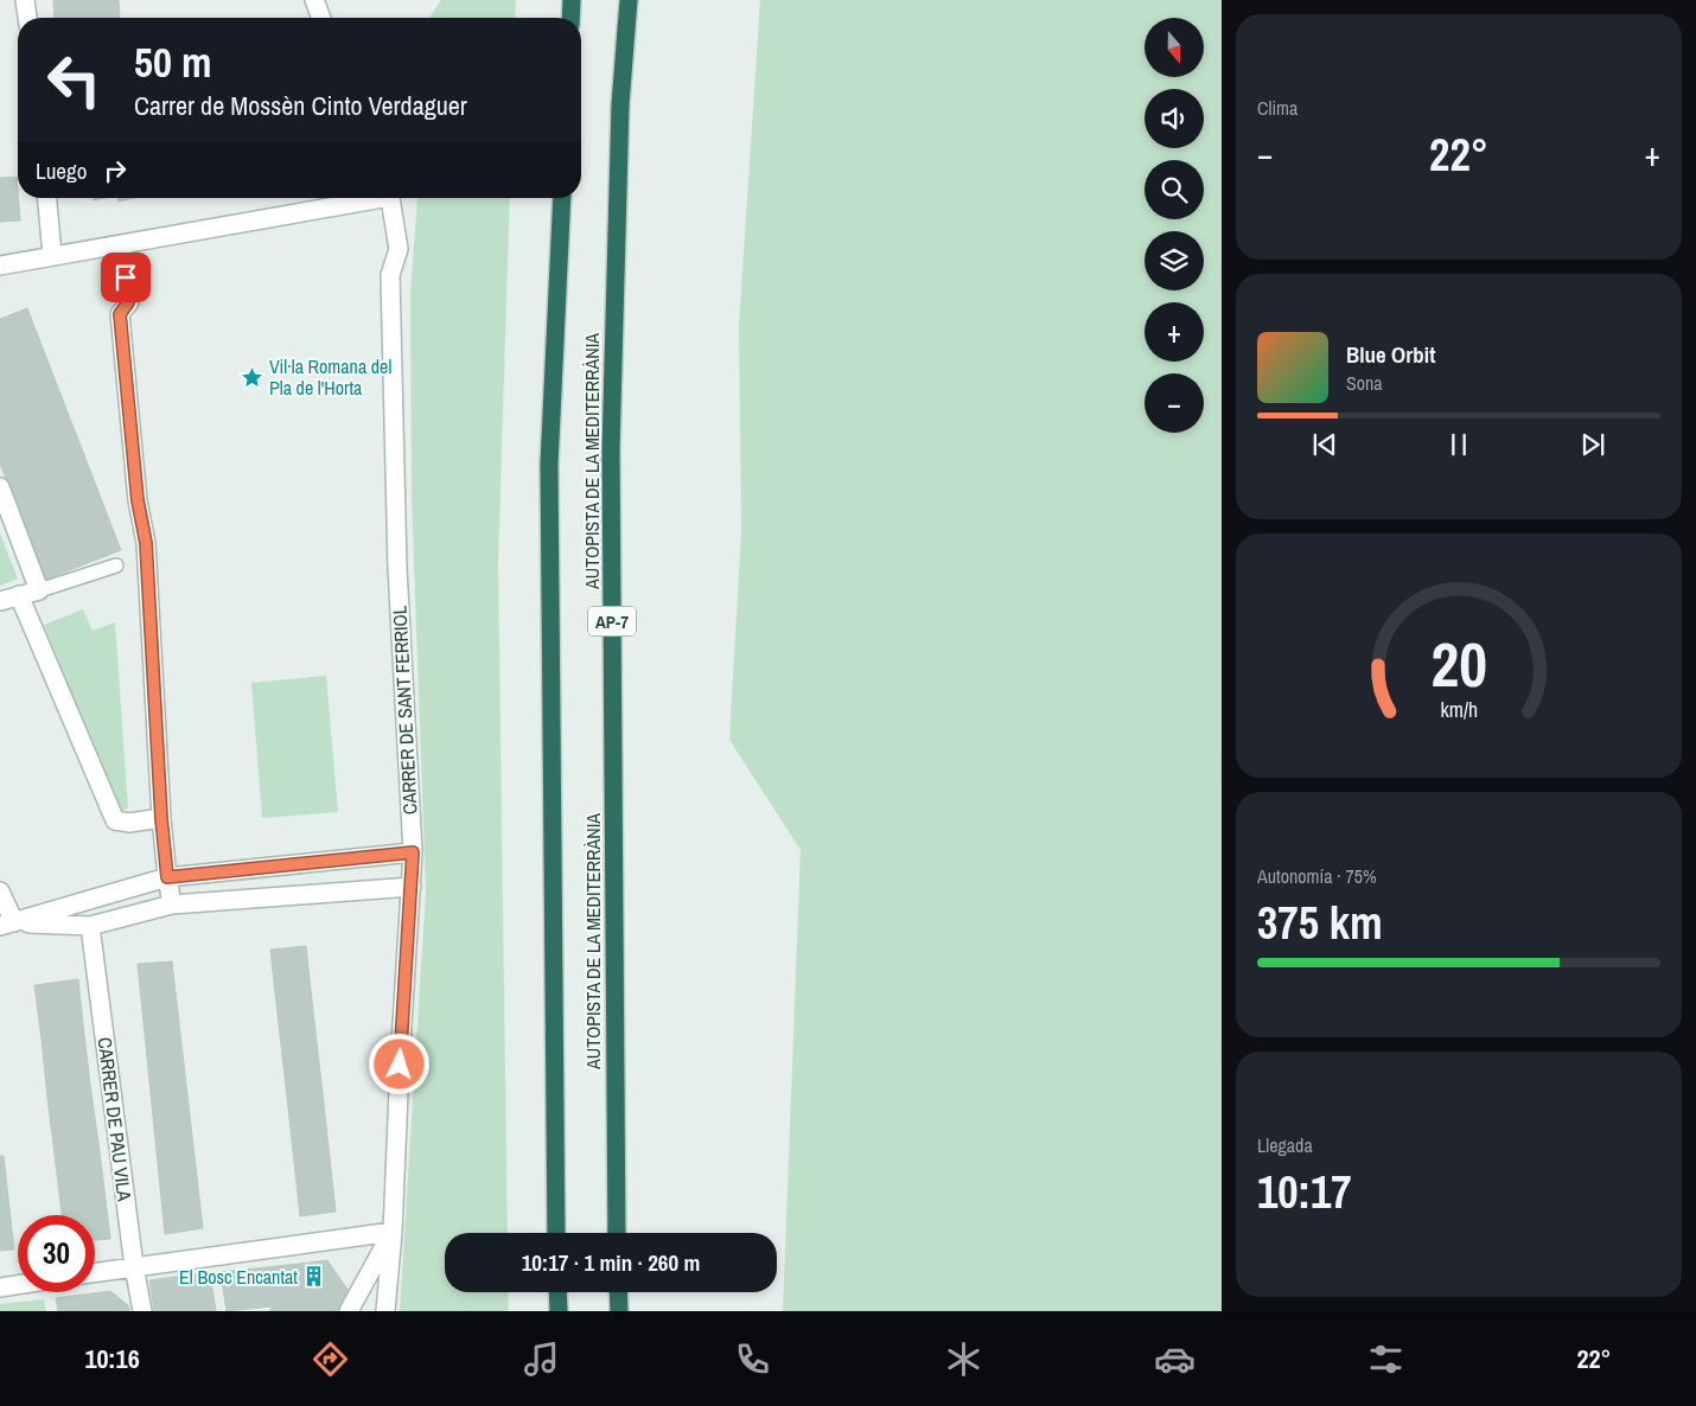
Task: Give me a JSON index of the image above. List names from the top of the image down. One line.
{"streets":{"highway":["AUTOPISTA DE LA MEDITERRÀNIA","AP-7"],"street":["CARRER DE SANT FERRIOL","CARRER DE PAU VILA"]},"places":{"place":["Vil·la Romana del Pla de l'Horta"],"building":["El Bosc Encantat"]},"north":"bottom","page":{"tile":["Clima",["Autonomía · 75%","375 km"],["Llegada","10:17"]],"map_buttons":["+","−"],"turn":["50 m","Carrer de Mossèn Cinto Verdaguer"],"heat":["−","22°","+"],"then":"Luego","song":["Blue Orbit","Sona"],"limit":"30","trip":"10:17 · 1 min · 260 m","tabs":["10:16","22°"],"gauge":["20","km/h"]}}
